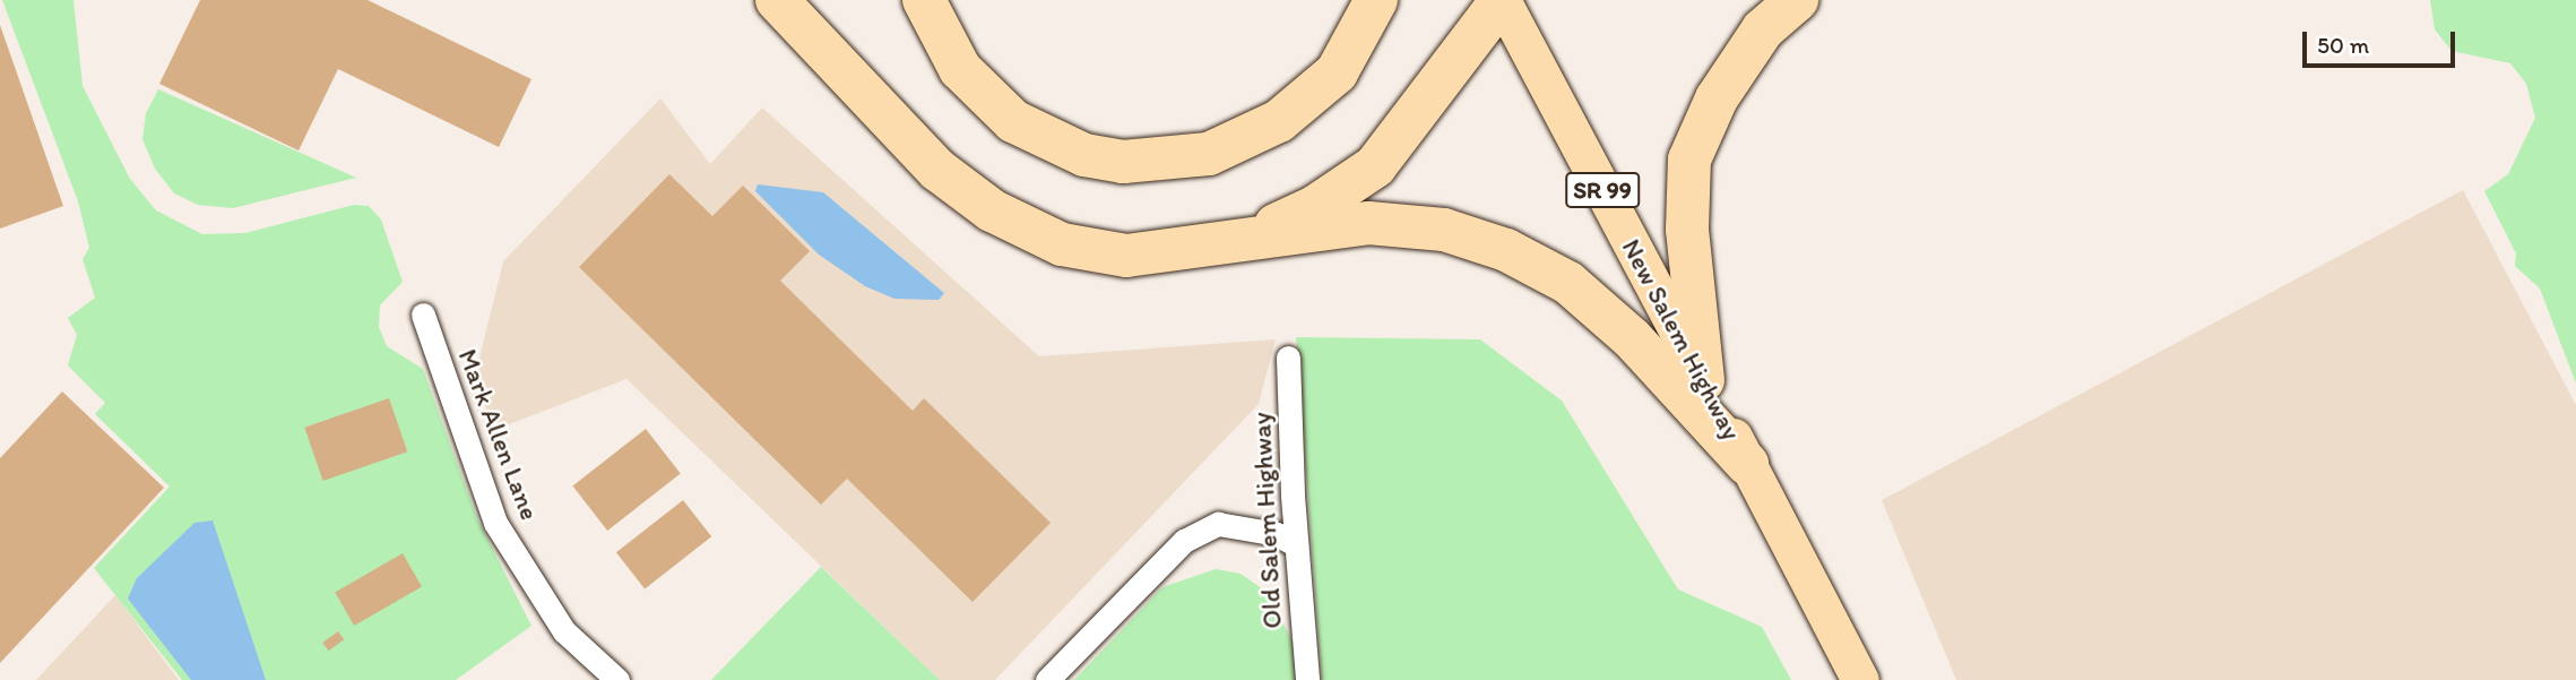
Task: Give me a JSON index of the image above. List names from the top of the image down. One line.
{"streets":{"main road":["SR 99","New Salem Highway"],"street":["Mark Allen Lane","Old Salem Highway"]},"scale_bar":"50 m"}
